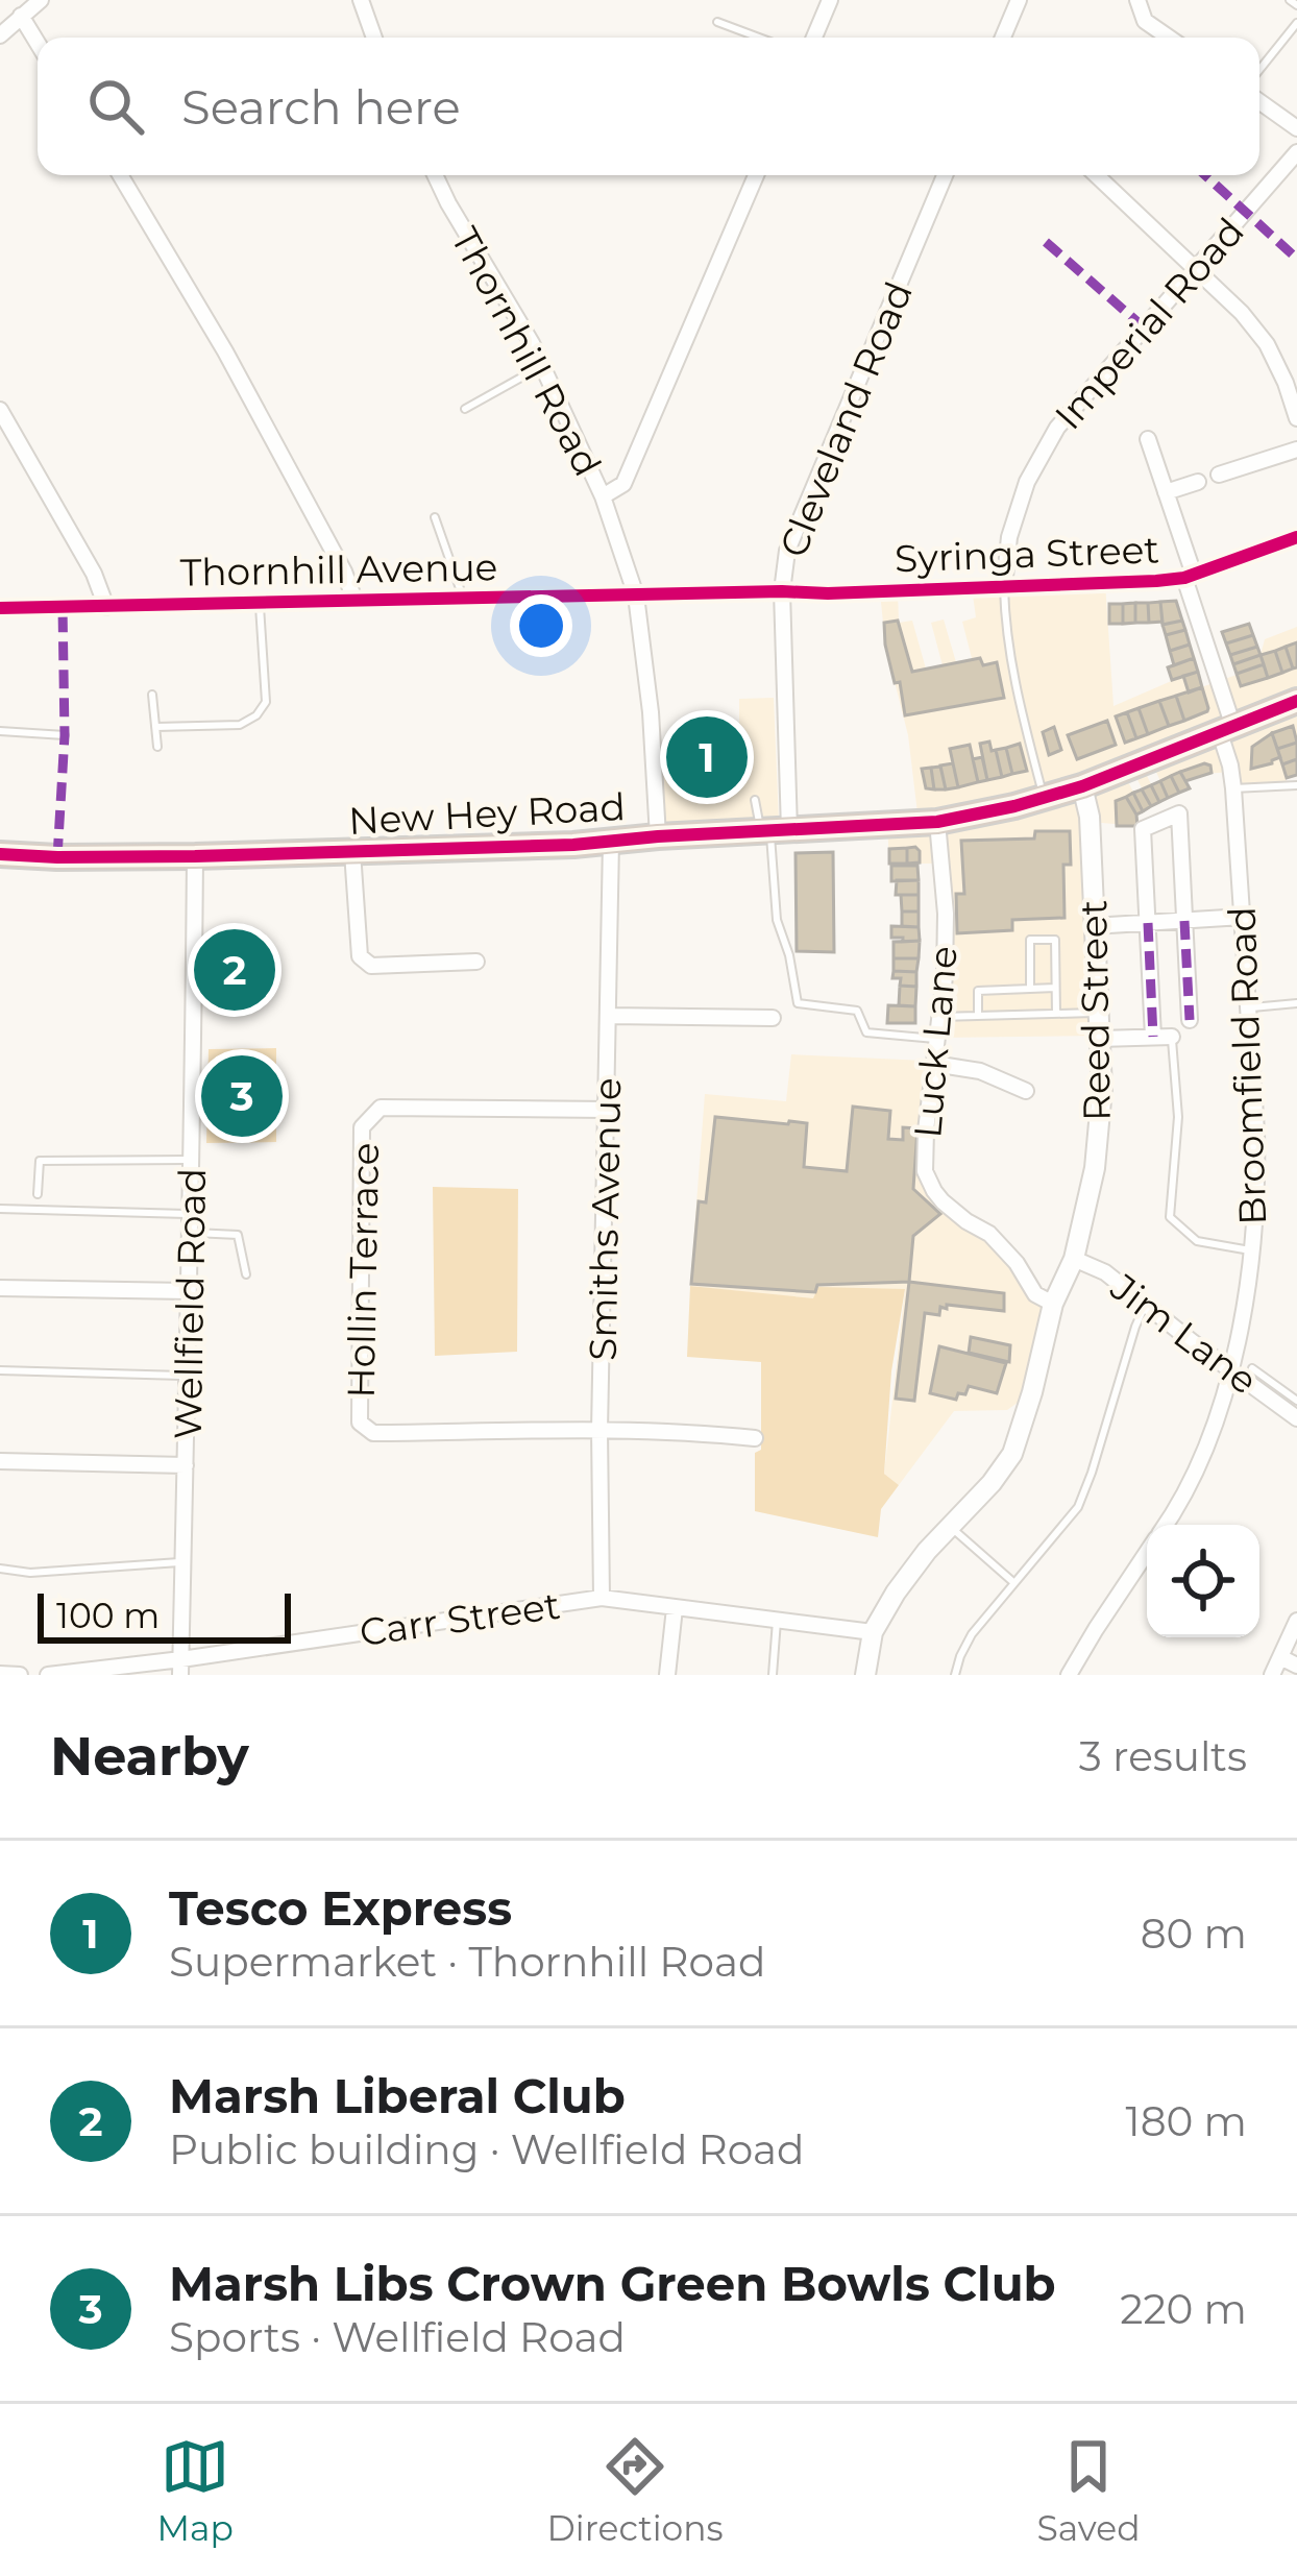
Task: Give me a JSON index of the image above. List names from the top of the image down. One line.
{"streets":{"highway":["New Hey Road"],"street":["Imperial Road","Thornhill Road","Cleveland Road","Syringa Street","Thornhill Avenue","Reed Street","Luck Lane","Broomfield Road","Smiths Avenue","Hollin Terrace","Wellfield Road","Jim Lane","Carr Street"]},"crossings":[["Imperial Road","Syringa Street"],["Imperial Road","New Hey Road"],["Thornhill Road","Thornhill Avenue"],["Thornhill Road","New Hey Road"],["Cleveland Road","Thornhill Avenue"],["Cleveland Road","New Hey Road"],["Syringa Street","Thornhill Avenue"],["Syringa Street","Broomfield Road"],["New Hey Road","Reed Street"],["New Hey Road","Luck Lane"],["New Hey Road","Broomfield Road"],["New Hey Road","Smiths Avenue"],["New Hey Road","Wellfield Road"],["Reed Street","Luck Lane"],["Reed Street","Jim Lane"],["Broomfield Road","Jim Lane"],["Smiths Avenue","Hollin Terrace"],["Smiths Avenue","Carr Street"],["Wellfield Road","Carr Street"]],"scale_bar":"100 m","page":{"search":"Search here","pins":["1","2","3"],"scale":"100 m","heading":["Nearby","3 results"],"list":[{"mark":"1","name":"Tesco Express","note":"Supermarket · Thornhill Road","value":"80 m"},{"mark":"2","name":"Marsh Liberal Club","note":"Public building · Wellfield Road","value":"180 m"},{"mark":"3","name":"Marsh Libs Crown Green Bowls Club","note":"Sports · Wellfield Road","value":"220 m"}],"nav":["Map","Directions","Saved"]}}
